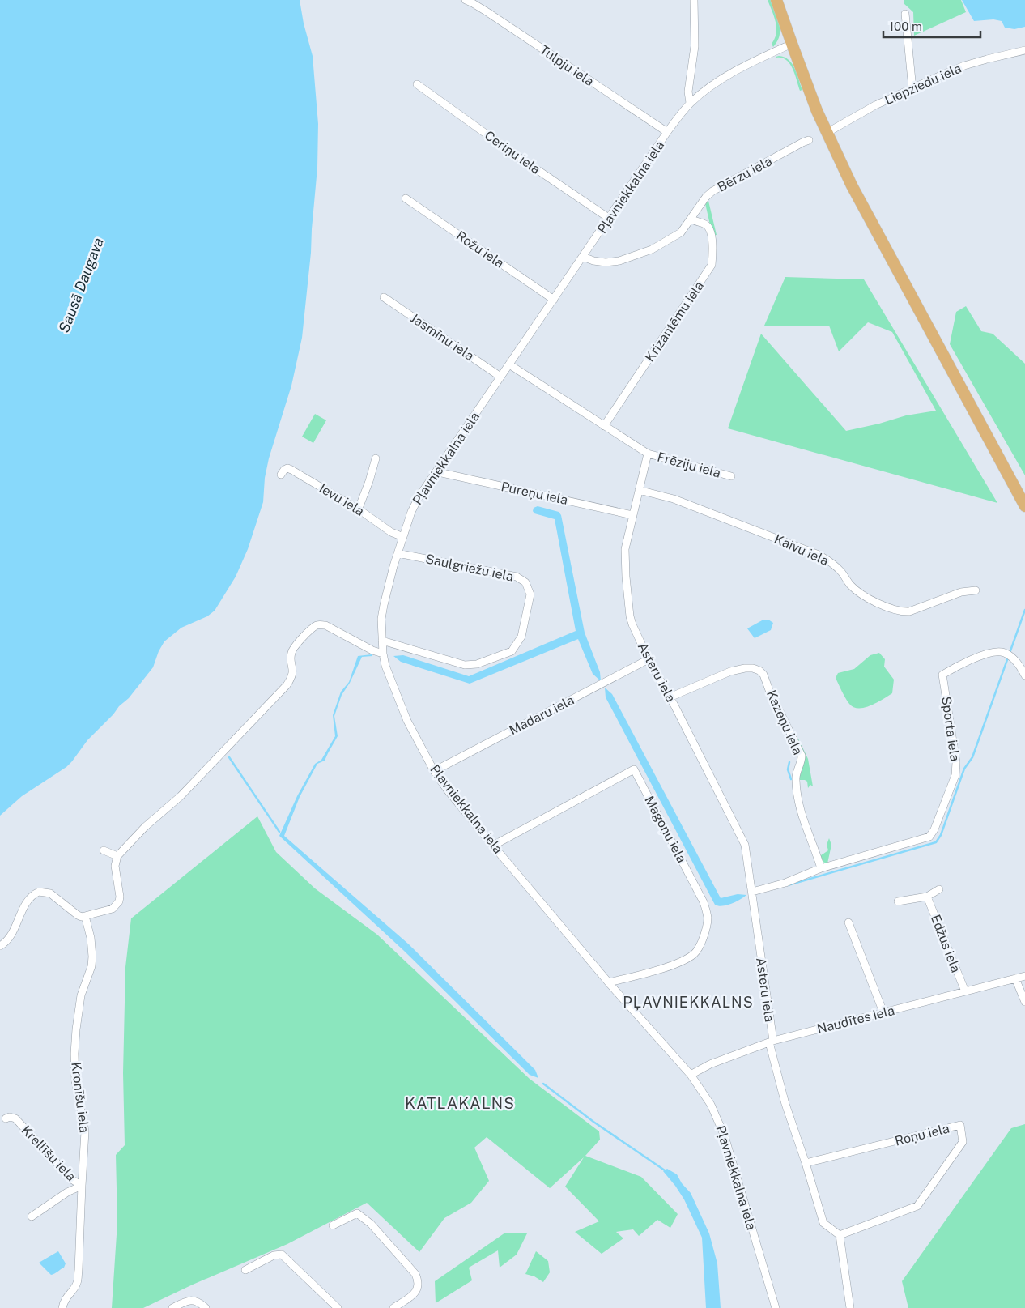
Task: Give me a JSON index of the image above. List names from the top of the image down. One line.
{"streets":{"street":["Tulpju iela","Liepziedu iela","Ceriņu iela","Bērzu iela","Pļavniekkalna iela","Rožu iela","Krizantēmu iela","Jasmīnu iela","Frēziju iela","Pureņu iela","Ievu iela","Kaivu iela","Saulgriežu iela","Asteru iela","Madaru iela","Kazeņu iela","Sporta iela","Magoņu iela","Edžus iela","Naudītes iela","Kronīšu iela","Roņu iela","Krellīšu iela"]},"crossings":[["Tulpju iela","Pļavniekkalna iela"],["Ceriņu iela","Pļavniekkalna iela"],["Bērzu iela","Pļavniekkalna iela"],["Bērzu iela","Krizantēmu iela"],["Pļavniekkalna iela","Rožu iela"],["Pļavniekkalna iela","Jasmīnu iela"],["Pļavniekkalna iela","Pureņu iela"],["Pļavniekkalna iela","Ievu iela"],["Pļavniekkalna iela","Saulgriežu iela"],["Pļavniekkalna iela","Madaru iela"],["Pļavniekkalna iela","Magoņu iela"],["Pļavniekkalna iela","Naudītes iela"],["Frēziju iela","Asteru iela"],["Pureņu iela","Asteru iela"],["Kaivu iela","Asteru iela"],["Asteru iela","Madaru iela"],["Asteru iela","Kazeņu iela"],["Asteru iela","Sporta iela"],["Asteru iela","Naudītes iela"],["Asteru iela","Roņu iela"],["Kazeņu iela","Sporta iela"],["Edžus iela","Naudītes iela"],["Kronīšu iela","Krellīšu iela"]],"districts":["PĻAVNIEKKALNS","KATLAKALNS"],"water":["Sausā Daugava"],"scale_bar":"100 m"}
